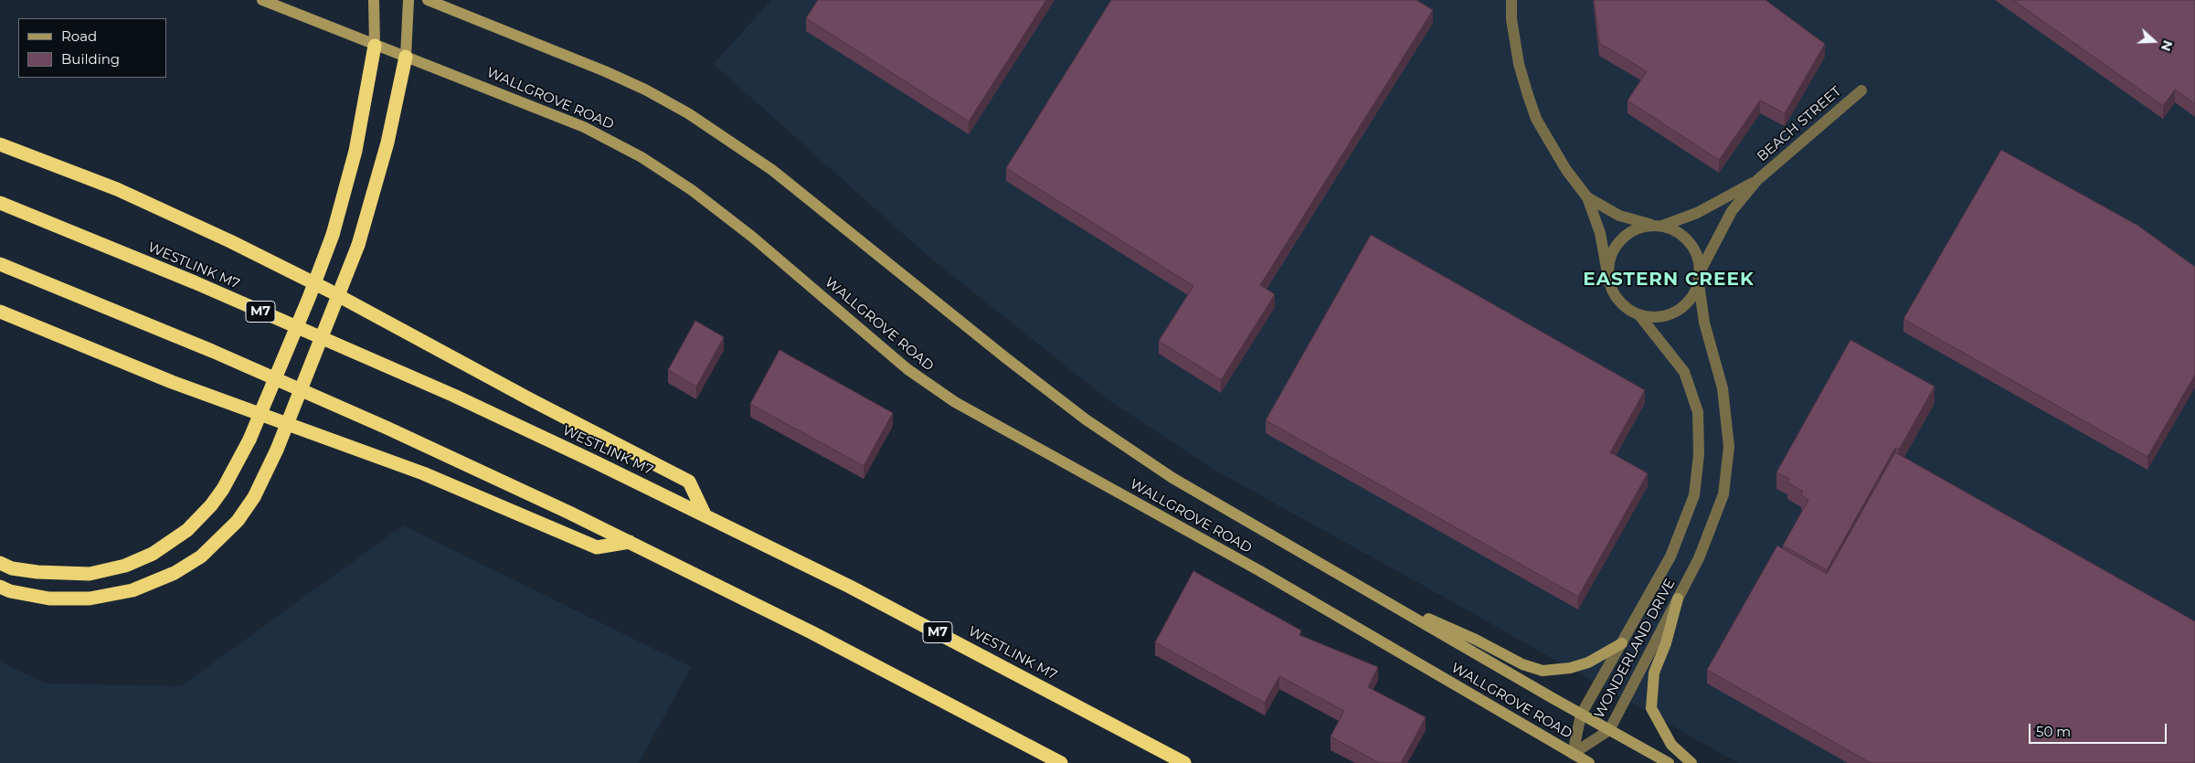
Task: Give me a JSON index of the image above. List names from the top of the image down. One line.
{"streets":{"highway":["WESTLINK M7","M7"],"main road":["WALLGROVE ROAD"],"street":["BEACH STREET","WONDERLAND DRIVE"]},"crossings":[["WALLGROVE ROAD","WONDERLAND DRIVE"],["BEACH STREET","WONDERLAND DRIVE"]],"districts":["EASTERN CREEK"],"legend":["Road","Building"],"scale_bar":"50 m","north":"right"}
